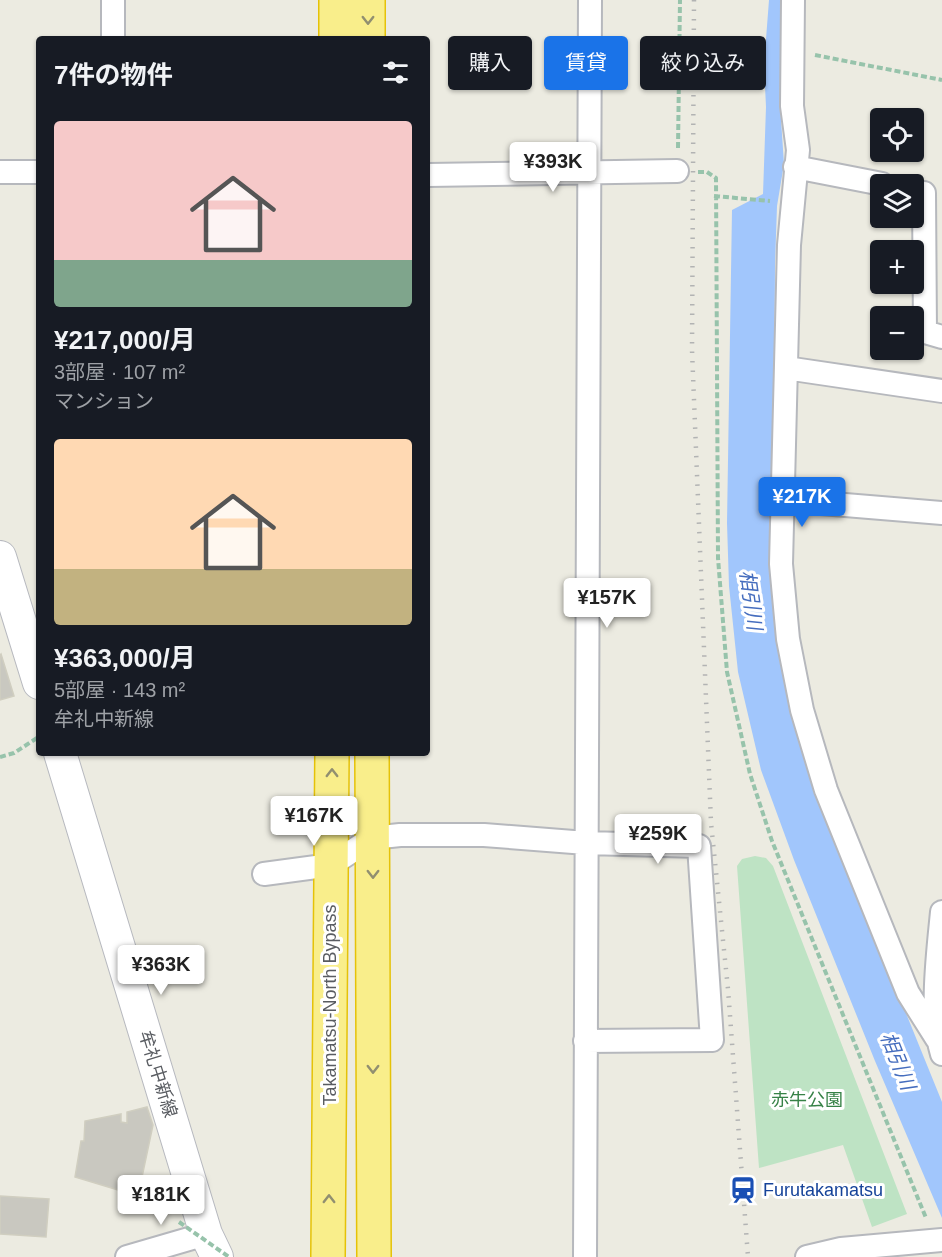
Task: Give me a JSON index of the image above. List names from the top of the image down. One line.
{"streets":{"highway":["Takamatsu-North Bypass"],"main road":["牟礼中新線"]},"water":["相引川"],"parks":["赤牛公園"],"places":{"station":["Furutakamatsu"]},"page":{"chip":["購入","賃貸","絞り込み"],"heading":"7件の物件","map_buttons":["+","−"],"list":[{"name":"¥217,000/月","note":"3部屋 · 107 m² · マンション"},{"name":"¥363,000/月","note":"5部屋 · 143 m² · 牟礼中新線"}],"price":["¥393K","¥217K","¥157K","¥167K","¥259K","¥363K","¥181K"]}}
